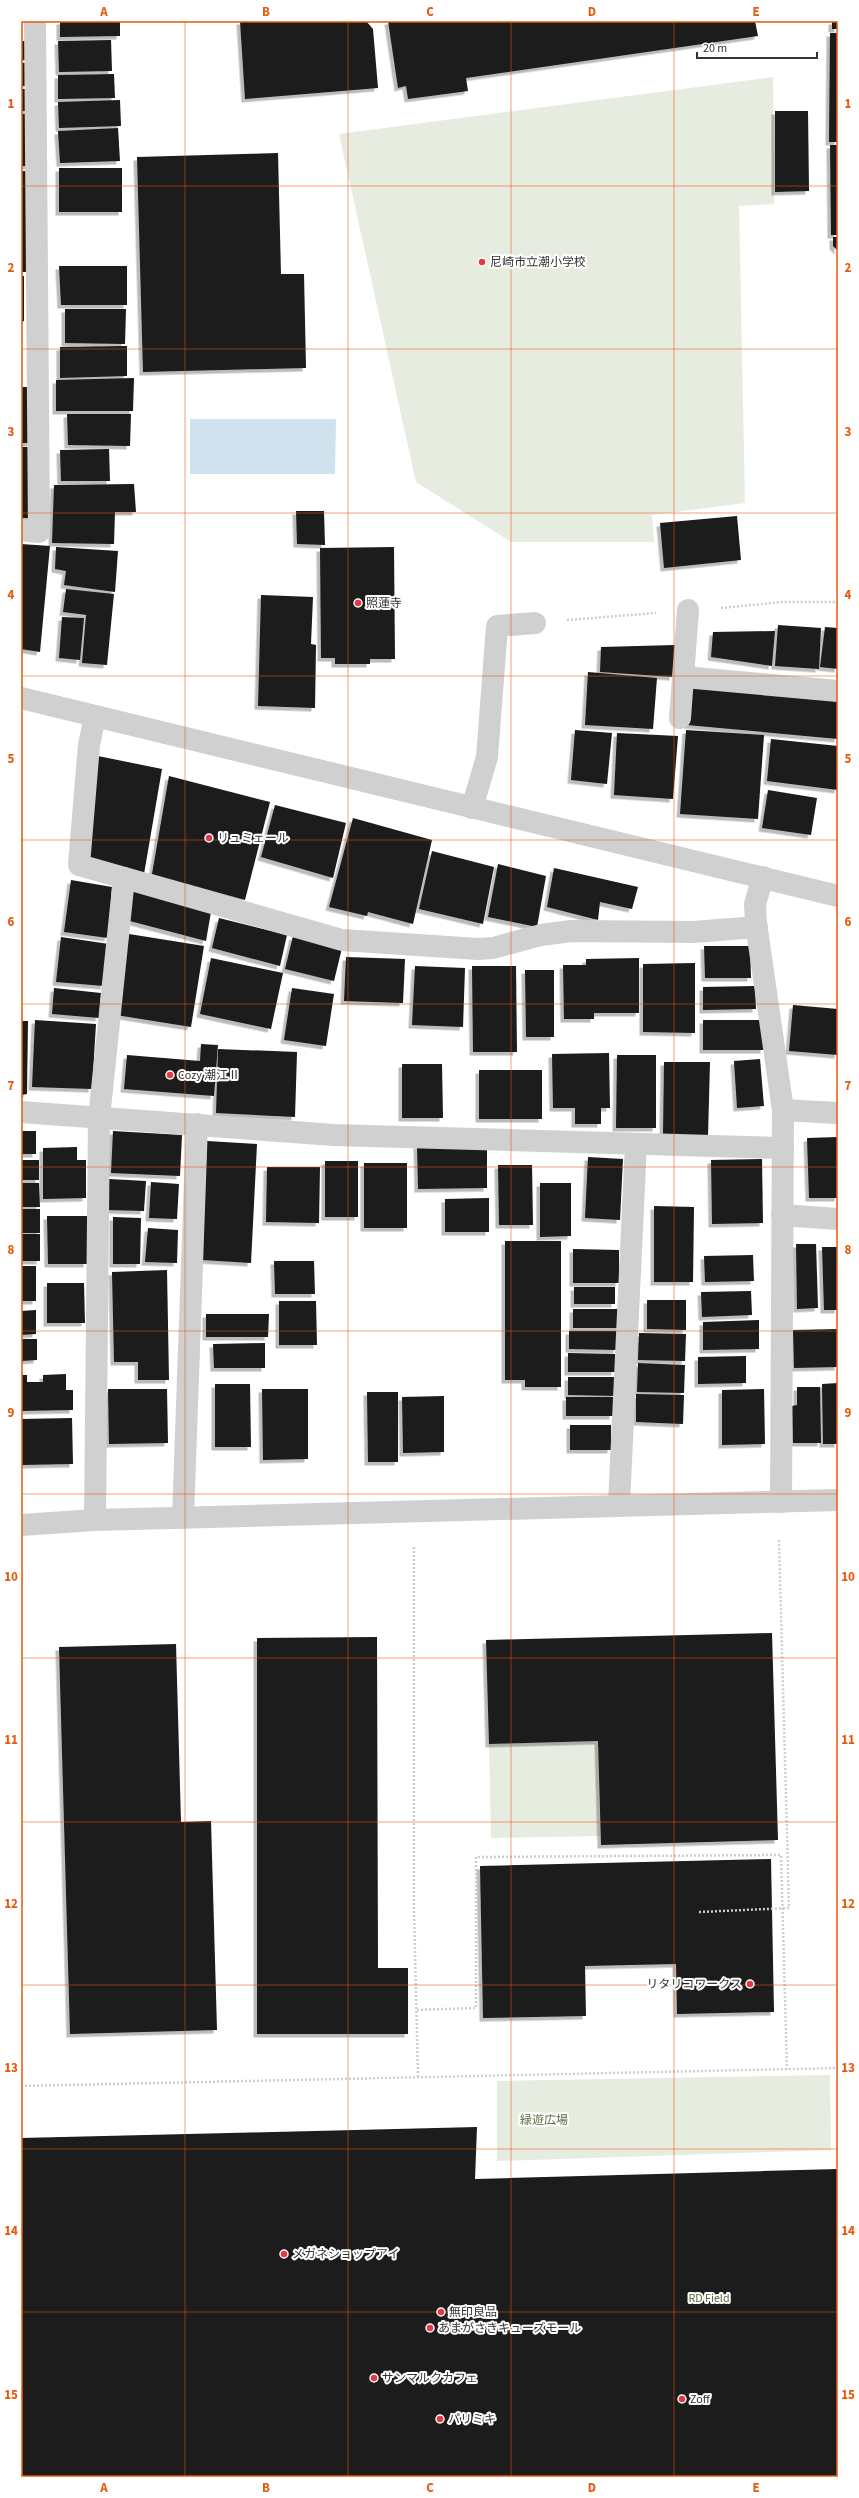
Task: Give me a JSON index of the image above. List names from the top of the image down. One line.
{"parks":["緑遊広場","RD Field"],"places":["尼崎市立潮小学校","照蓮寺","リュミェール","Cozy 潮江Ⅱ","リタリコワークス","メガネショップアイ","無印良品","あまがさきキューズモール","サンマルクカフェ","Zoff","パリミキ"],"scale_bar":"20 m","grid":{"columns":["A","B","C","D","E"],"rows":["1","2","3","4","5","6","7","8","9","10","11","12","13","14","15"]}}
